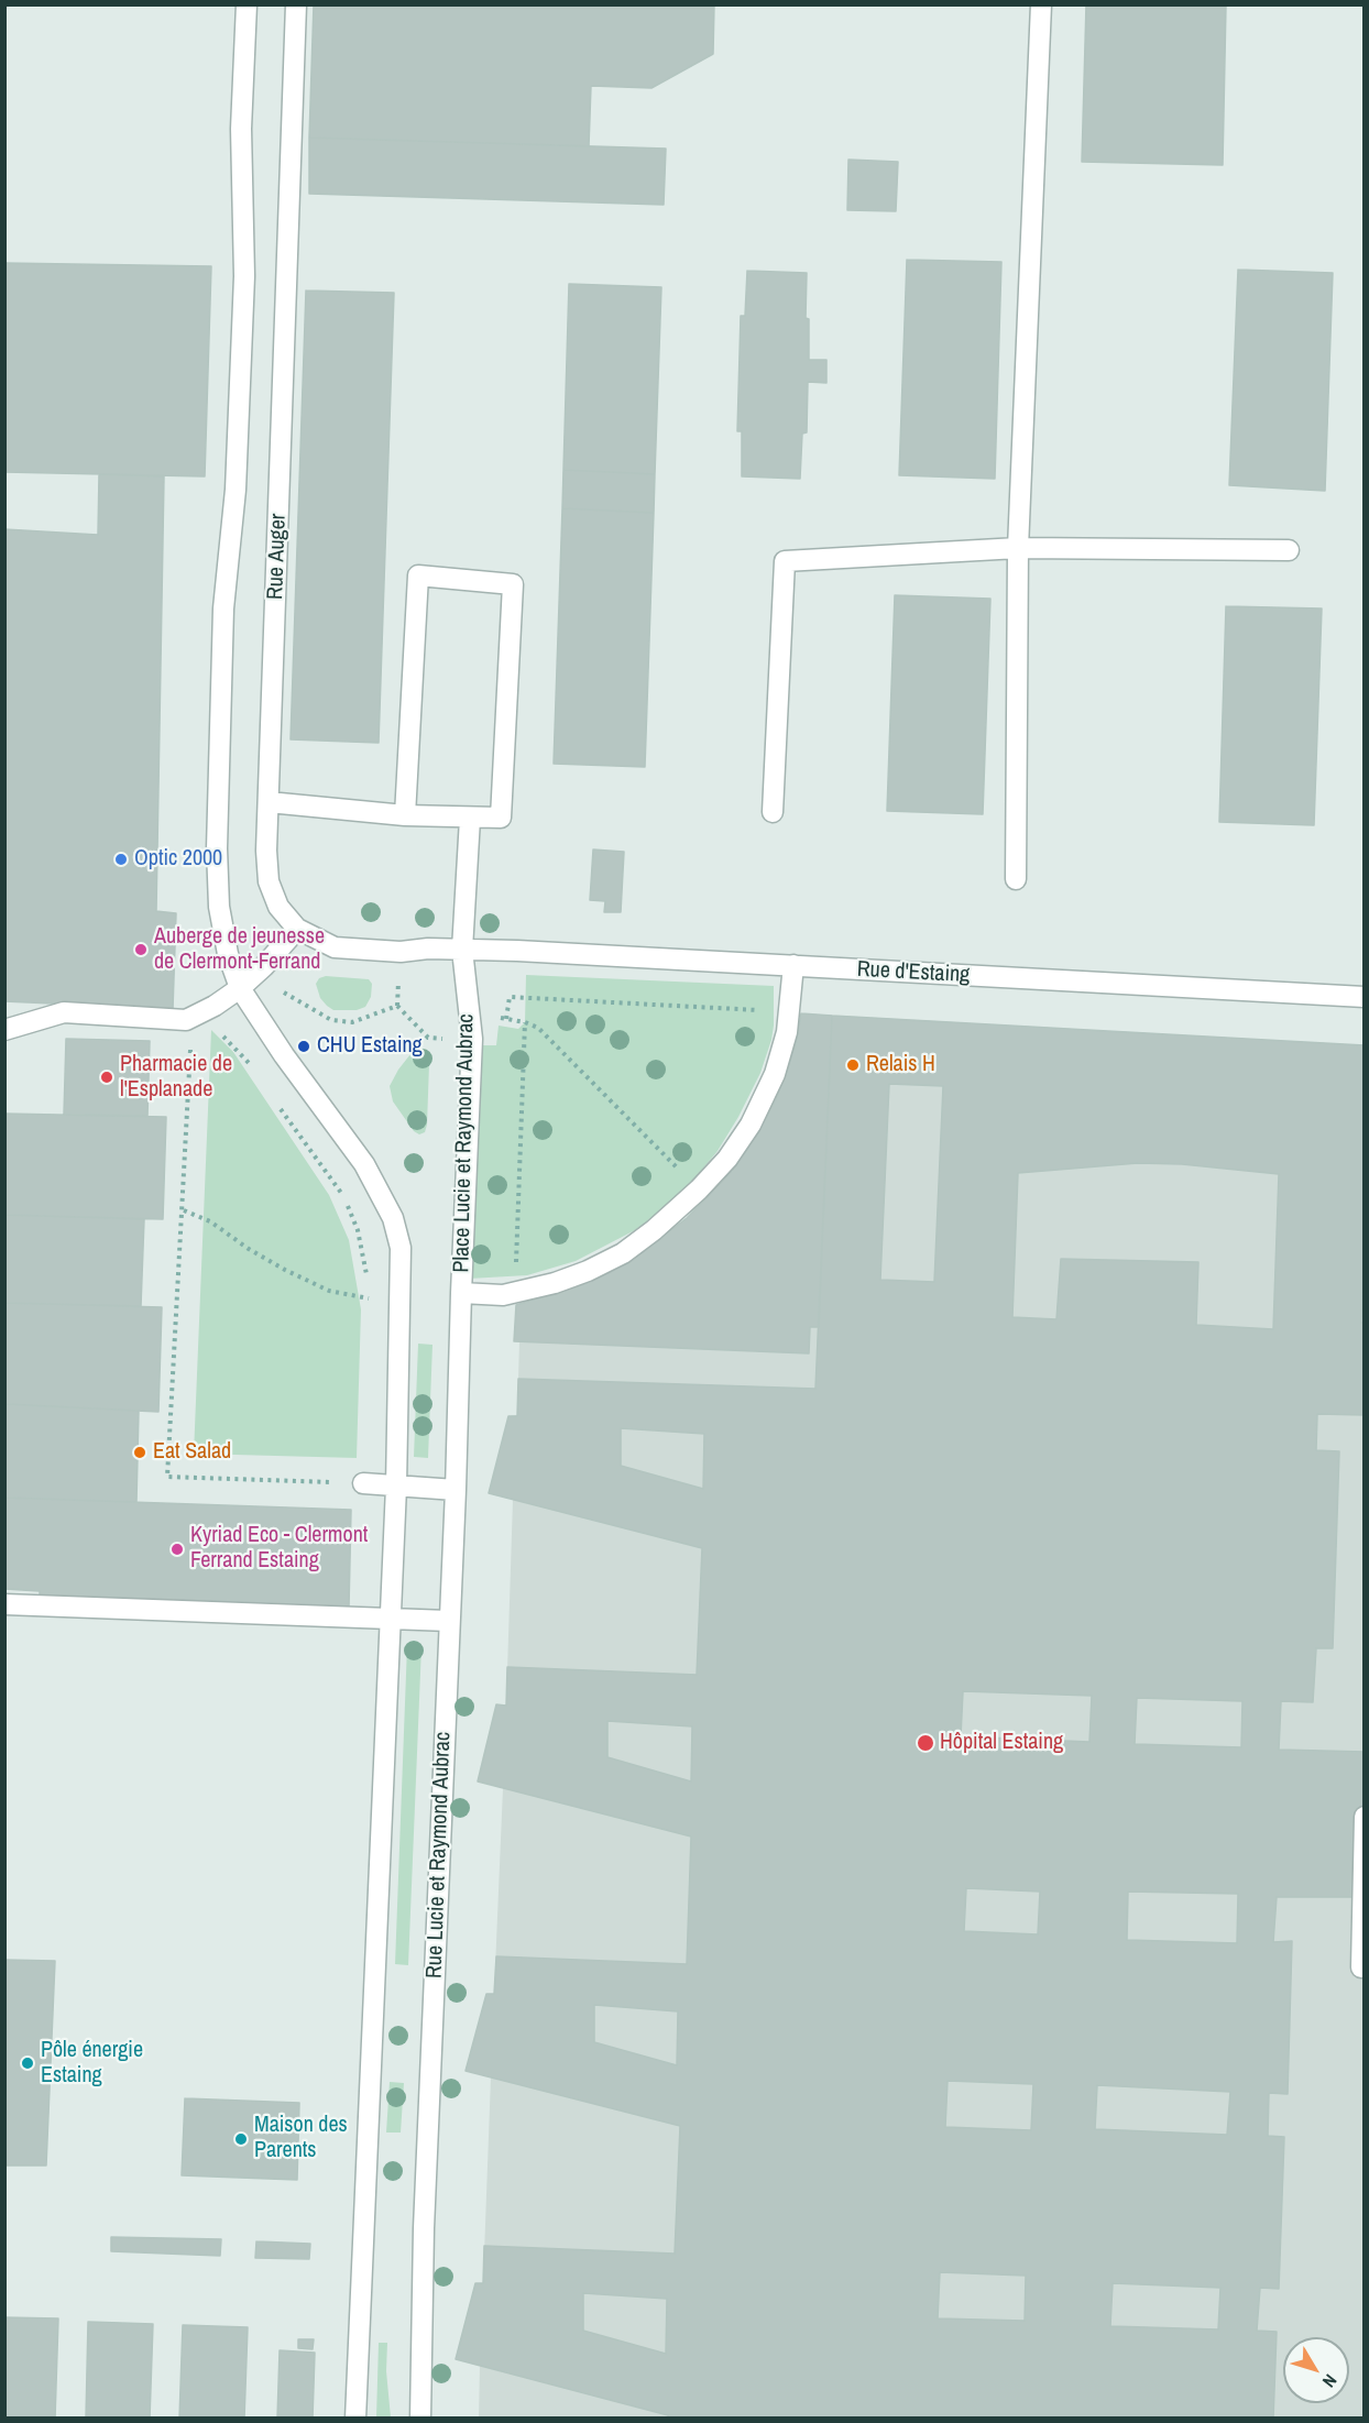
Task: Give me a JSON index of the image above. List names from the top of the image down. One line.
{"streets":{"street":["Rue Auger","Rue d'Estaing","Place Lucie et Raymond Aubrac","Rue Lucie et Raymond Aubrac"]},"crossings":[["Rue Auger","Rue d'Estaing"],["Rue Auger","Place Lucie et Raymond Aubrac"],["Rue d'Estaing","Place Lucie et Raymond Aubrac"],["Place Lucie et Raymond Aubrac","Rue Lucie et Raymond Aubrac"]],"places":["Optic 2000","Auberge de jeunesse de Clermont-Ferrand","CHU Estaing","Relais H","Pharmacie de l'Esplanade","Eat Salad","Kyriad Eco - Clermont Ferrand Estaing","Hôpital Estaing","Pôle énergie Estaing","Maison des Parents"],"north":"bottom right"}
